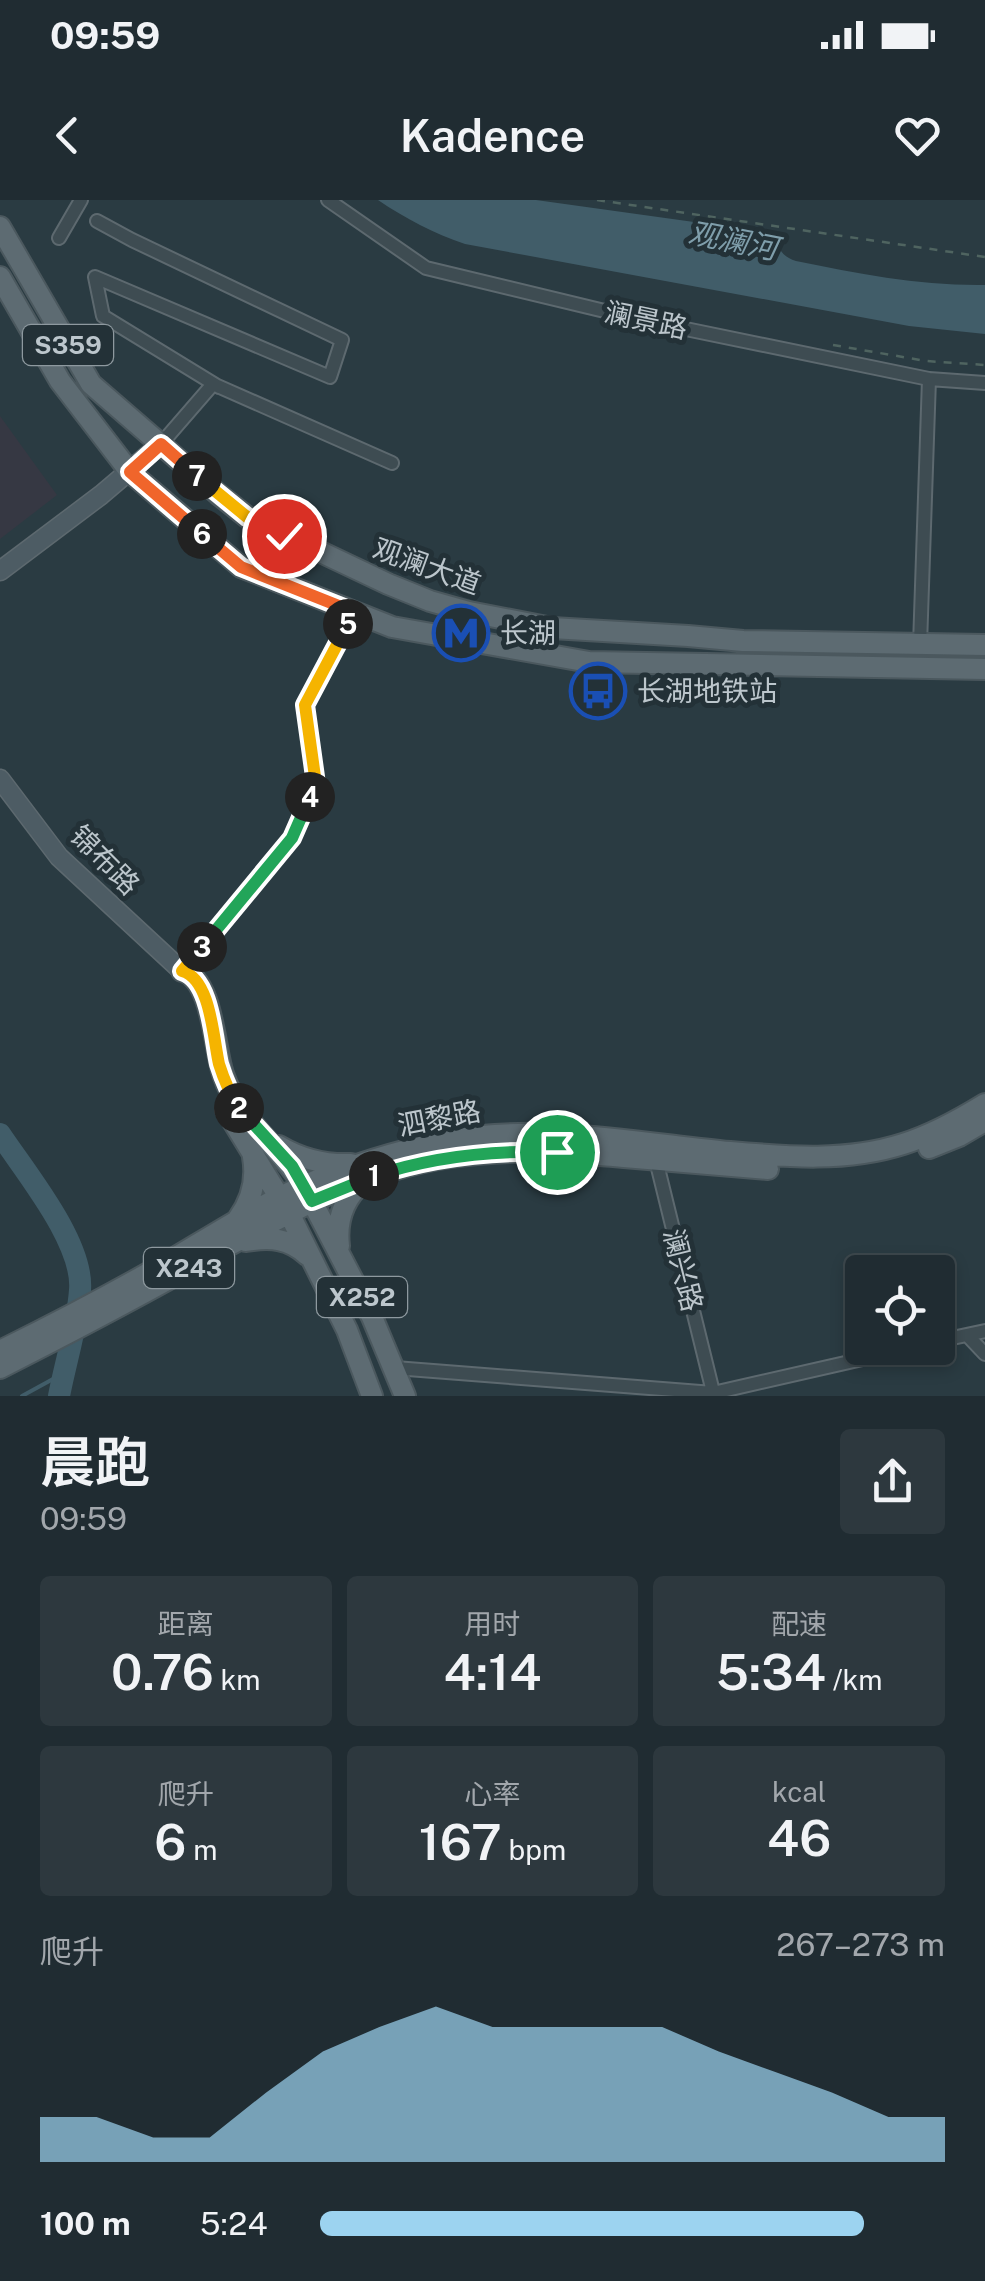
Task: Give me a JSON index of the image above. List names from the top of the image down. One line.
{"streets":{"main road":["S359","观澜大道","锦布路","泗黎路","X243","X252"],"street":["澜景路","澜兴路"]},"crossings":[["锦布路","X252"],["泗黎路","澜兴路"],["泗黎路","X252"]],"water":["观澜河"],"places":{"metro station":["长湖"],"bus stop":["长湖地铁站"]},"page":{"status":"09:59","header":"Kadence","pins":["7","6","5","4","3","2","1"],"heading":["晨跑","09:59"],"stats":[["距离","0.76 km"],["用时","4:14"],["配速","5:34 /km"],["爬升","6 m"],["心率","167 bpm"],["kcal","46"]],"chart":["爬升","267–273 m"],"list":[{"name":"100 m","note":"5:24"}]}}
